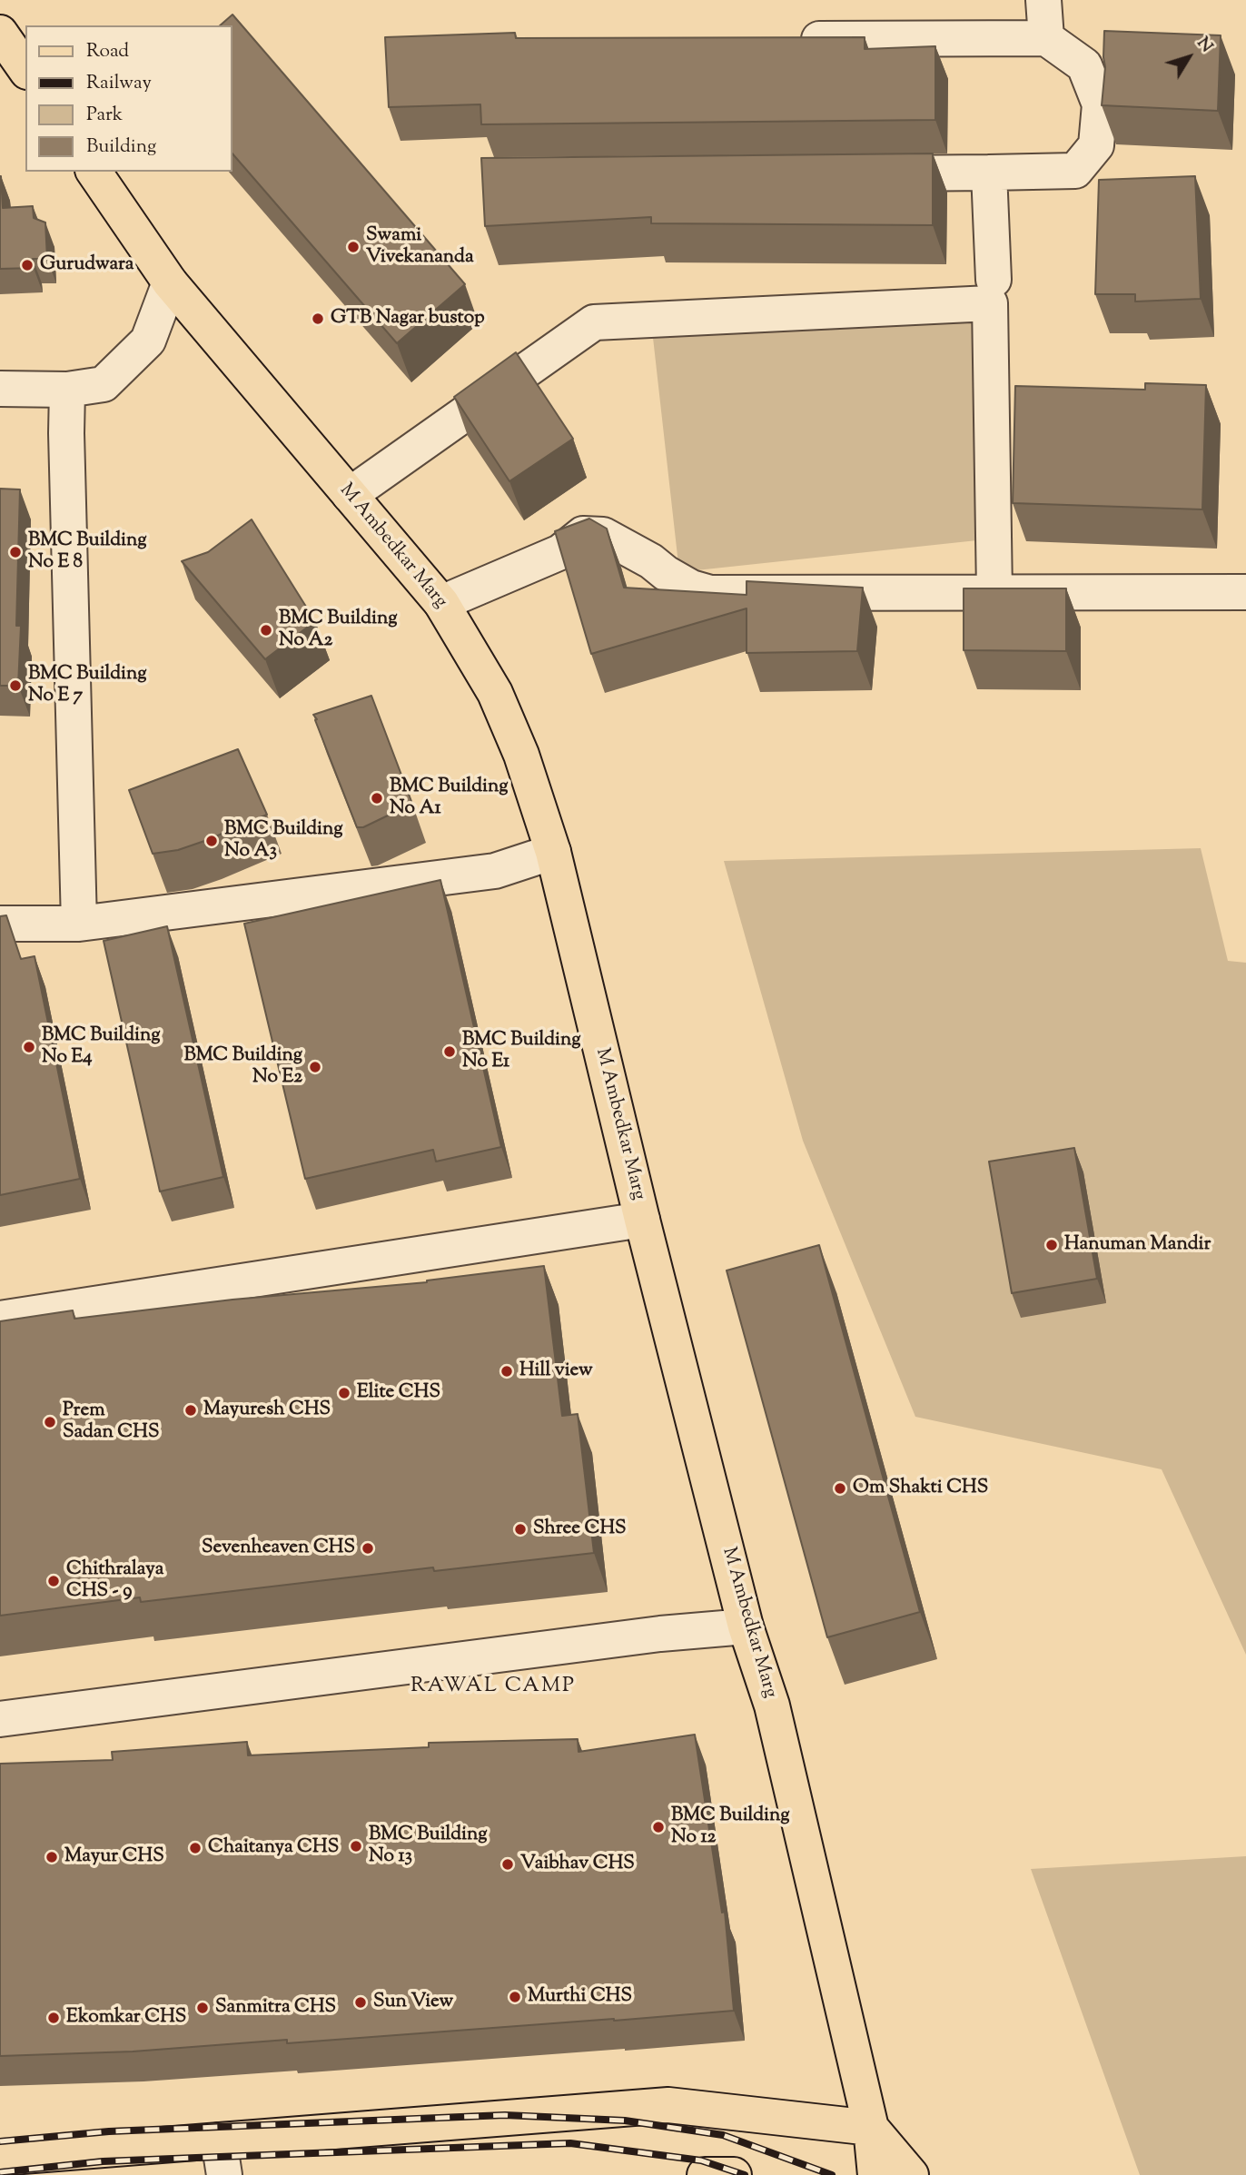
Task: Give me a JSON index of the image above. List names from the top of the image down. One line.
{"streets":{"main road":["M Ambedkar Marg"]},"districts":["RAWAL CAMP"],"places":["Swami Vivekananda","Gurudwara","GTB Nagar bustop","BMC Building No E 8","BMC Building No A2","BMC Building No E 7","BMC Building No A1","BMC Building No A3","BMC Building No E4","BMC Building No E1","BMC Building No E2","Hanuman Mandir","Hill view","Elite CHS","Mayuresh CHS","Prem Sadan CHS","Om Shakti CHS","Shree CHS","Sevenheaven CHS","Chithralaya CHS - 9","BMC Building No 12","BMC Building No 13","Chaitanya CHS","Mayur CHS","Vaibhav CHS","Murthi CHS","Sun View","Sanmitra CHS","Ekomkar CHS"],"legend":["Road","Railway","Park","Building"],"north":"top right"}
